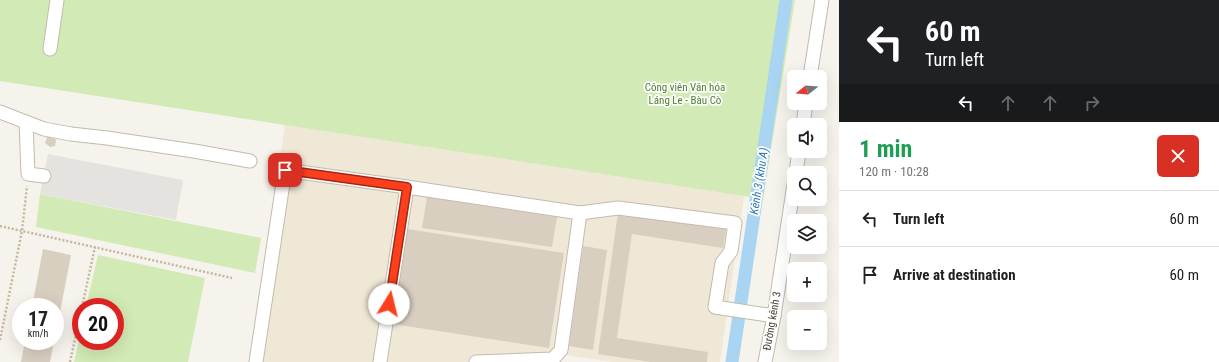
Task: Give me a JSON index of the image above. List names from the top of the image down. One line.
{"streets":{"street":["Đường kênh 3"]},"water":["Kênh 3 (khu A)"],"parks":["Công viên Văn hóa Láng Le - Bàu Cò"],"north":"left","page":{"turn":["60 m","Turn left"],"map_buttons":["+","−"],"heading":["1 min","120 m · 10:28"],"list":[{"name":"Turn left","value":"60 m"},{"name":"Arrive at destination","value":"60 m"}],"speed":"17 km/h","limit":"20"}}
